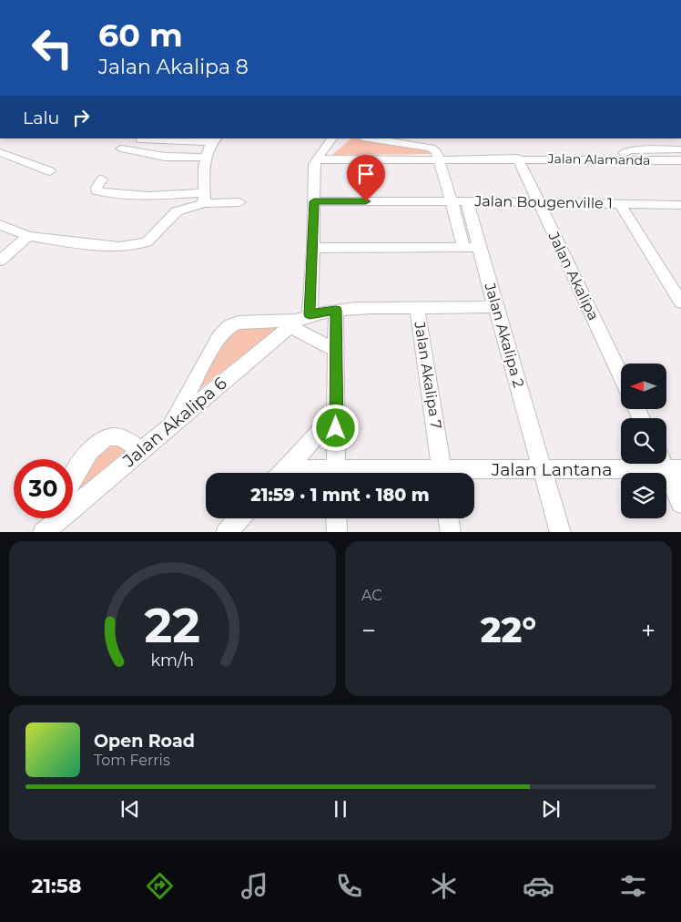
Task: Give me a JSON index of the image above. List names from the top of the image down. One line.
{"streets":{"street":["Jalan Alamanda","Jalan Bougenville 1","Jalan Akalipa","Jalan Akalipa 2","Jalan Akalipa 7","Jalan Akalipa 6","Jalan Lantana"]},"crossings":[["Jalan Alamanda","Jalan Akalipa"],["Jalan Bougenville 1","Jalan Akalipa"],["Jalan Bougenville 1","Jalan Akalipa 2"],["Jalan Akalipa 2","Jalan Lantana"],["Jalan Akalipa 7","Jalan Akalipa 6"]],"north":"left","page":{"turn":["60 m","Jalan Akalipa 8"],"then":"Lalu","limit":"30","trip":"21:59 · 1 mnt · 180 m","tile":"AC","heat":["−","22°","+"],"song":["Open Road","Tom Ferris"],"tabs":"21:58","gauge":["22","km/h"]}}
